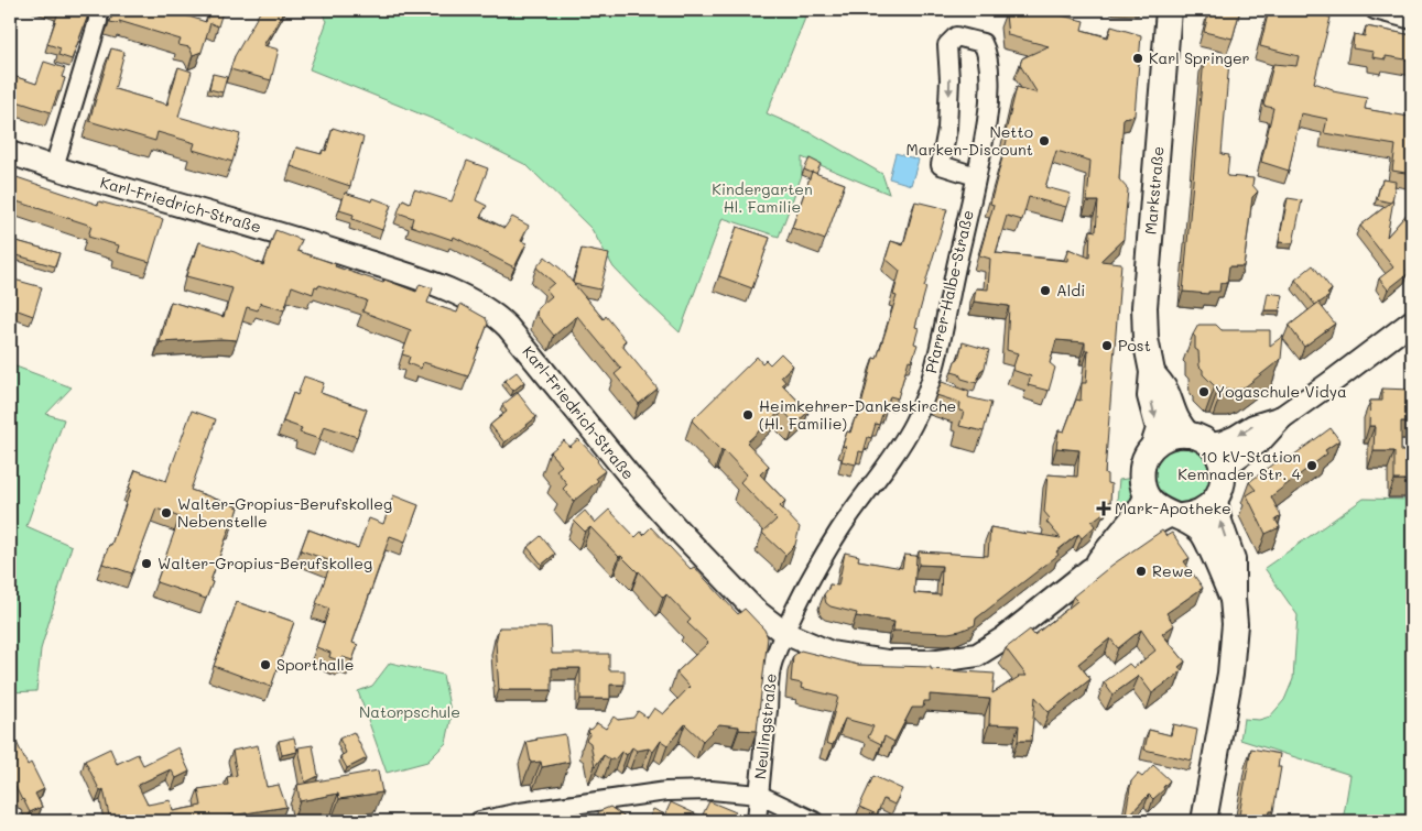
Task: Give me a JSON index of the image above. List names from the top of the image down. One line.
{"streets":{"main road":["Markstraße"],"street":["Karl-Friedrich-Straße","Pfarrer-Halbe-Straße","Neulingstraße"]},"crossings":[["Markstraße","Karl-Friedrich-Straße"],["Karl-Friedrich-Straße","Pfarrer-Halbe-Straße"],["Karl-Friedrich-Straße","Neulingstraße"],["Pfarrer-Halbe-Straße","Neulingstraße"]],"parks":["Kindergarten Hl. Familie","Natorpschule"],"places":{"other":["Karl Springer","Netto Marken-Discount","Aldi","Post","Yogaschule Vidya","Heimkehrer-Dankeskirche (Hl. Familie)","10 kV-Station Kemnader Str. 4","Walter-Gropius-Berufskolleg Nebenstelle","Walter-Gropius-Berufskolleg","Rewe","Sporthalle"],"health":["Mark-Apotheke"]}}
